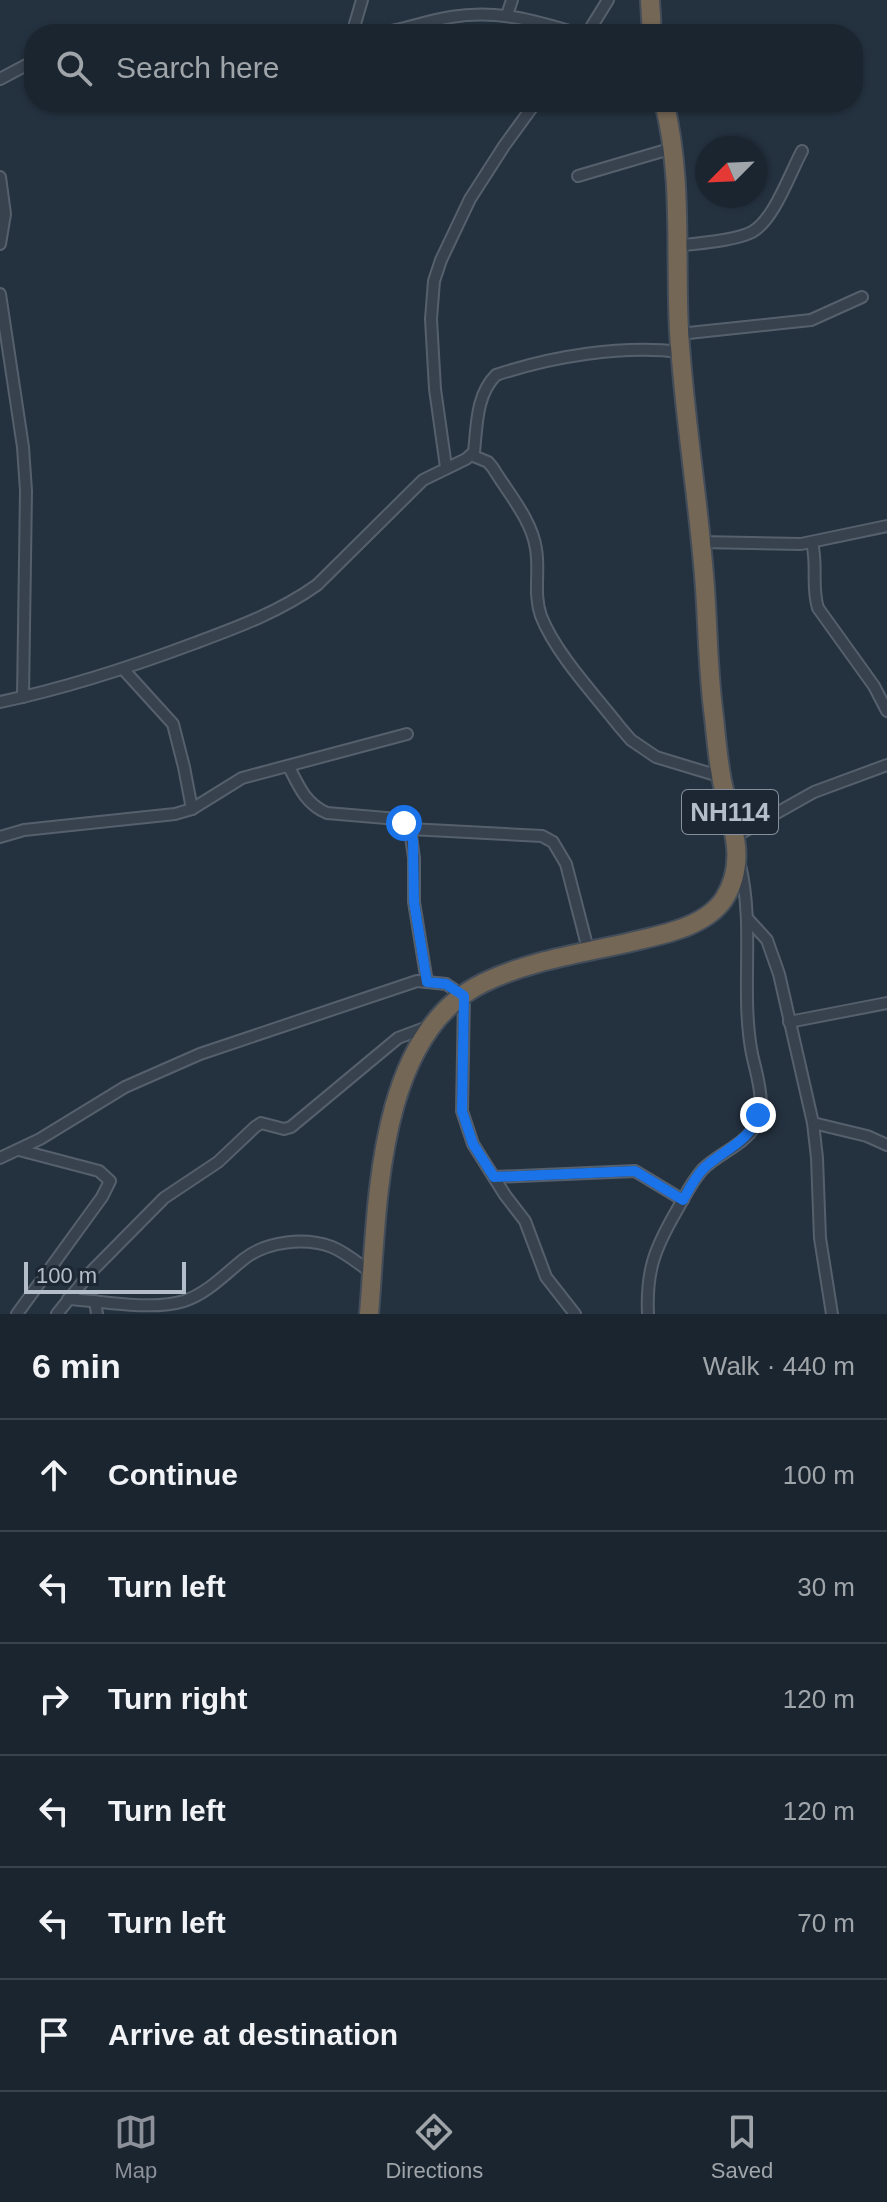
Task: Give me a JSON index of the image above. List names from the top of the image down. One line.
{"streets":{"highway":["NH114"]},"scale_bar":"100 m","north":"bottom left","page":{"search":"Search here","scale":"100 m","heading":["6 min","Walk · 440 m"],"list":[["Continue","100 m"],["Turn left","30 m"],["Turn right","120 m"],["Turn left","120 m"],["Turn left","70 m"],"Arrive at destination"],"nav":["Map","Directions","Saved"]}}
